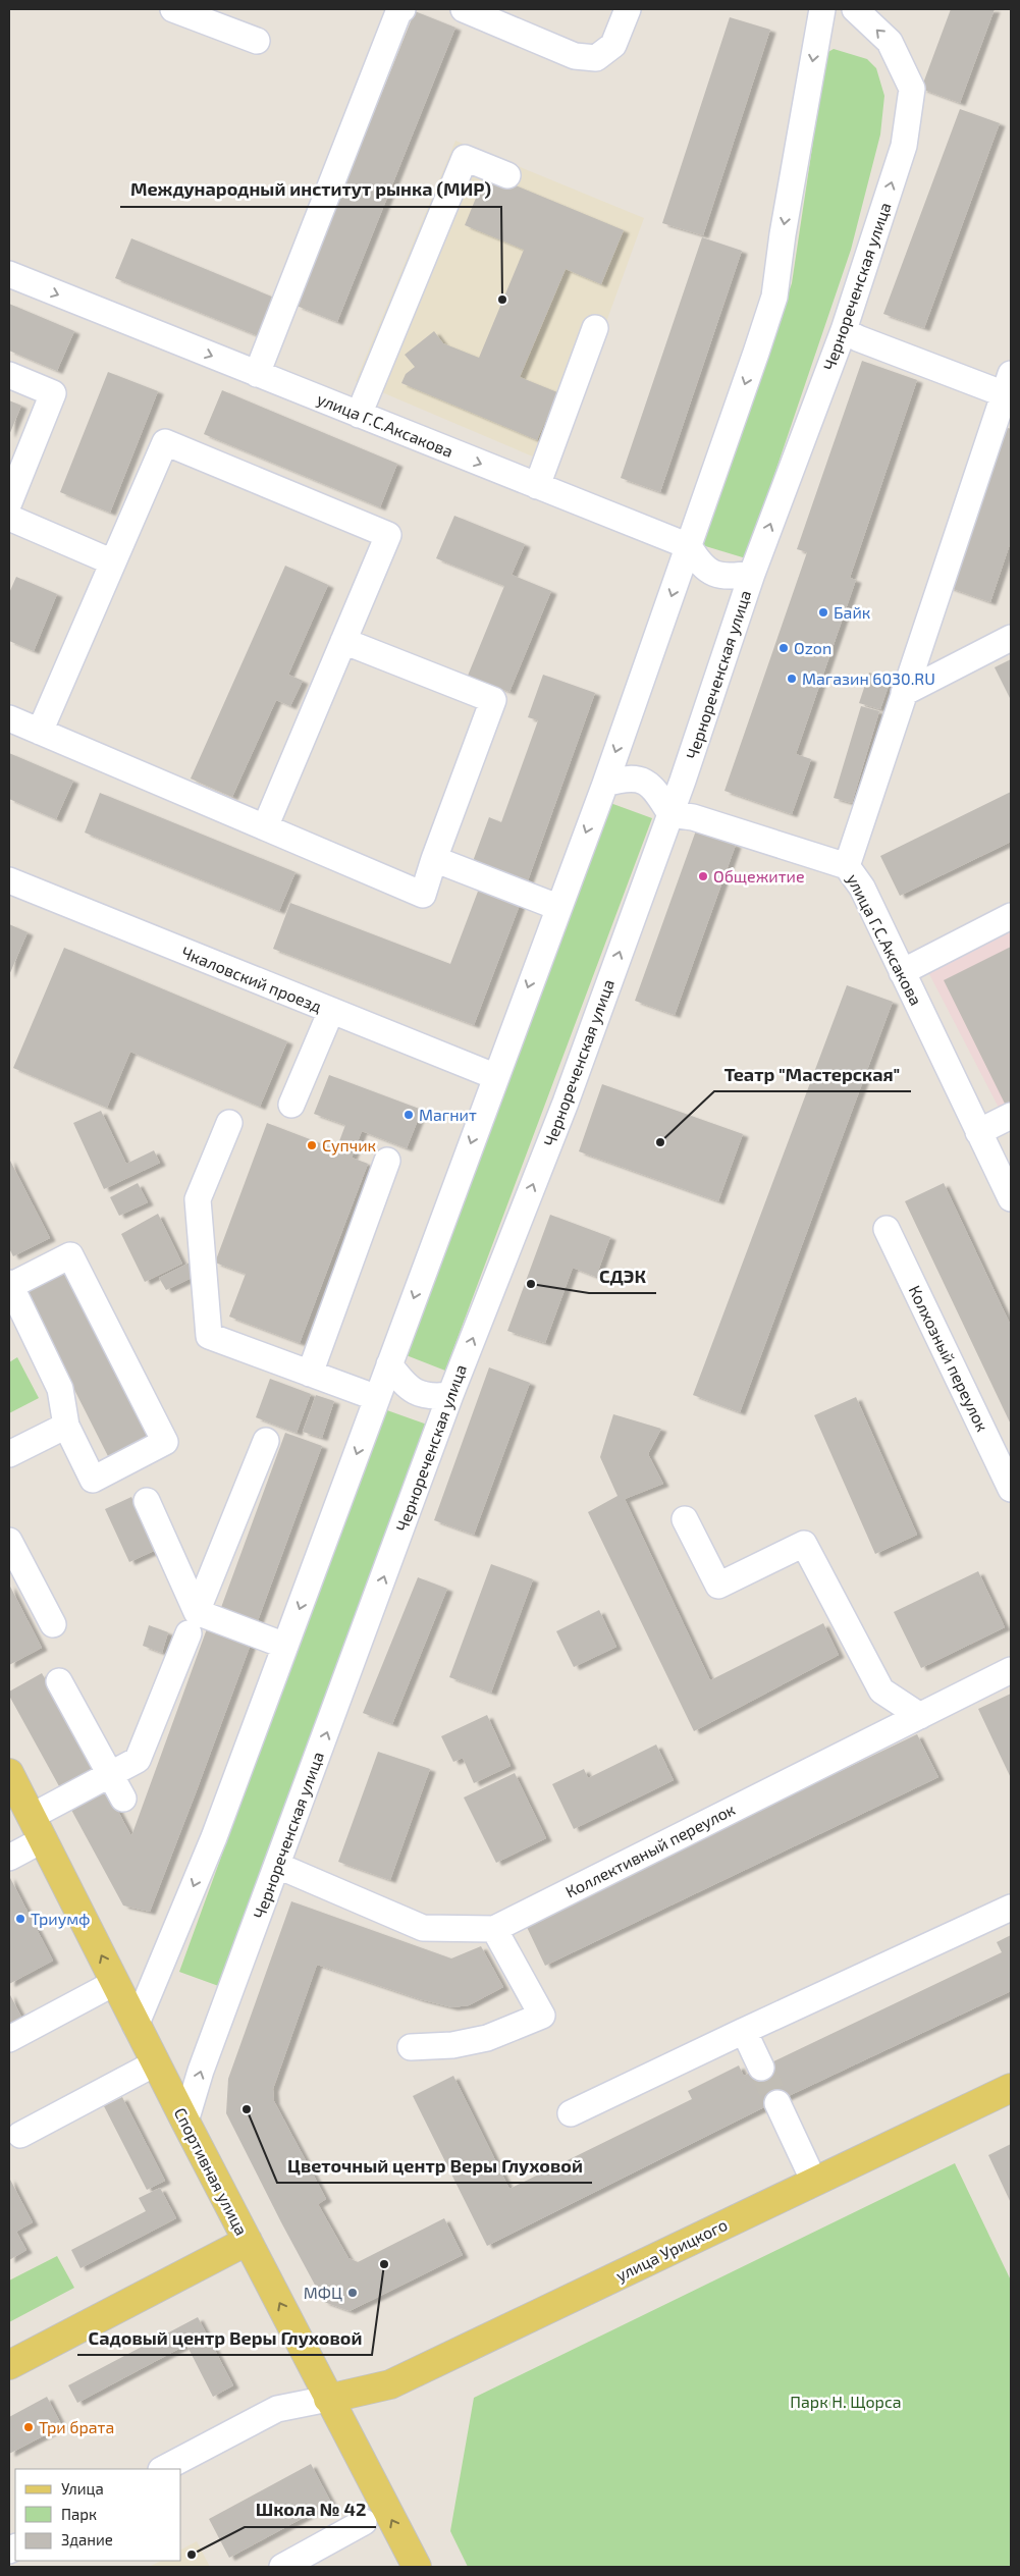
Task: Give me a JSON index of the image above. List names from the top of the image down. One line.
{"streets":{"main road":["Спортивная улица","улица Урицкого"],"street":["Чернореченская улица","улица Г.С.Аксакова","Чкаловский проезд","Колхозный переулок","Коллективный переулок"]},"crossings":[["Чернореченская улица","улица Г.С.Аксакова"],["Чернореченская улица","Коллективный переулок"],["Чернореченская улица","Спортивная улица"],["Спортивная улица","улица Урицкого"]],"one_way":["улица Г.С.Аксакова","Спортивная улица"],"parks":["Парк Н. Щорса"],"places":["Международный институт рынка (МИР)","Байк","Ozon","Магазин 6030.RU","Общежитие","Магнит","Театр \"Мастерская\"","Супчик","СДЭК","Триумф","Цветочный центр Веры Глуховой","Садовый центр Веры Глуховой","МФЦ","Три брата","Школа № 42"],"legend":["Улица","Парк","Здание"]}
